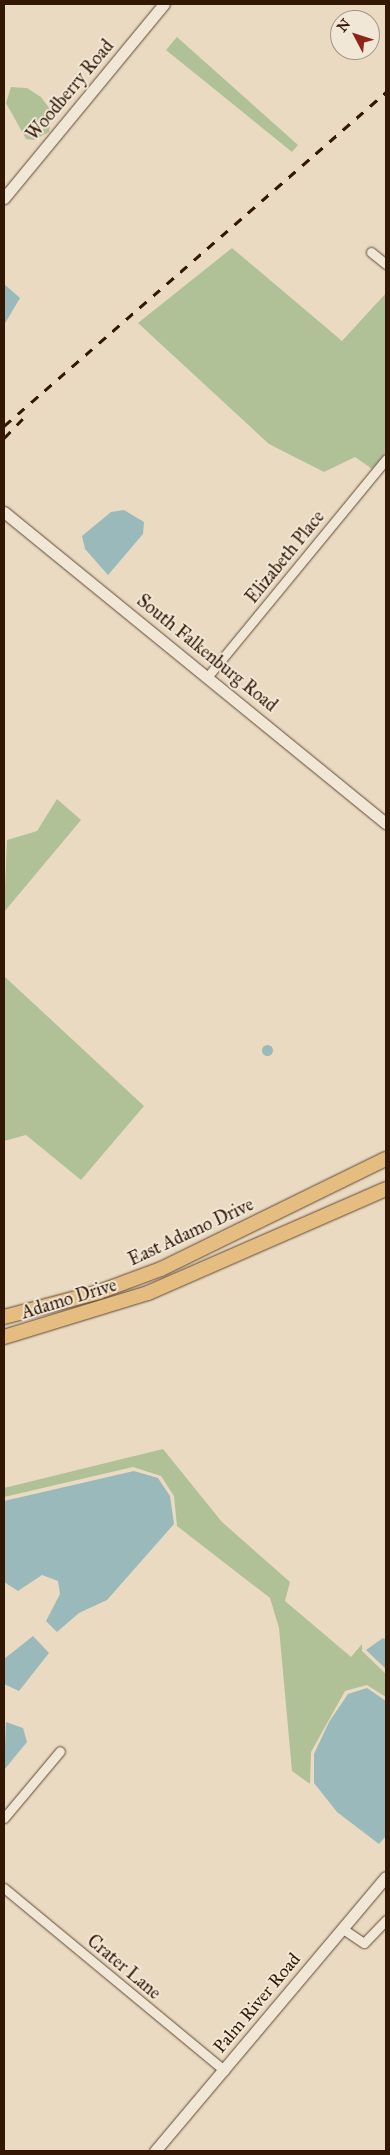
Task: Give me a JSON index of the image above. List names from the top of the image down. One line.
{"streets":{"main road":["East Adamo Drive","Adamo Drive"],"street":["Woodberry Road","Elizabeth Place","South Falkenburg Road","Crater Lane","Palm River Road"]},"crossings":[["Elizabeth Place","South Falkenburg Road"],["Crater Lane","Palm River Road"]],"north":"top left"}
